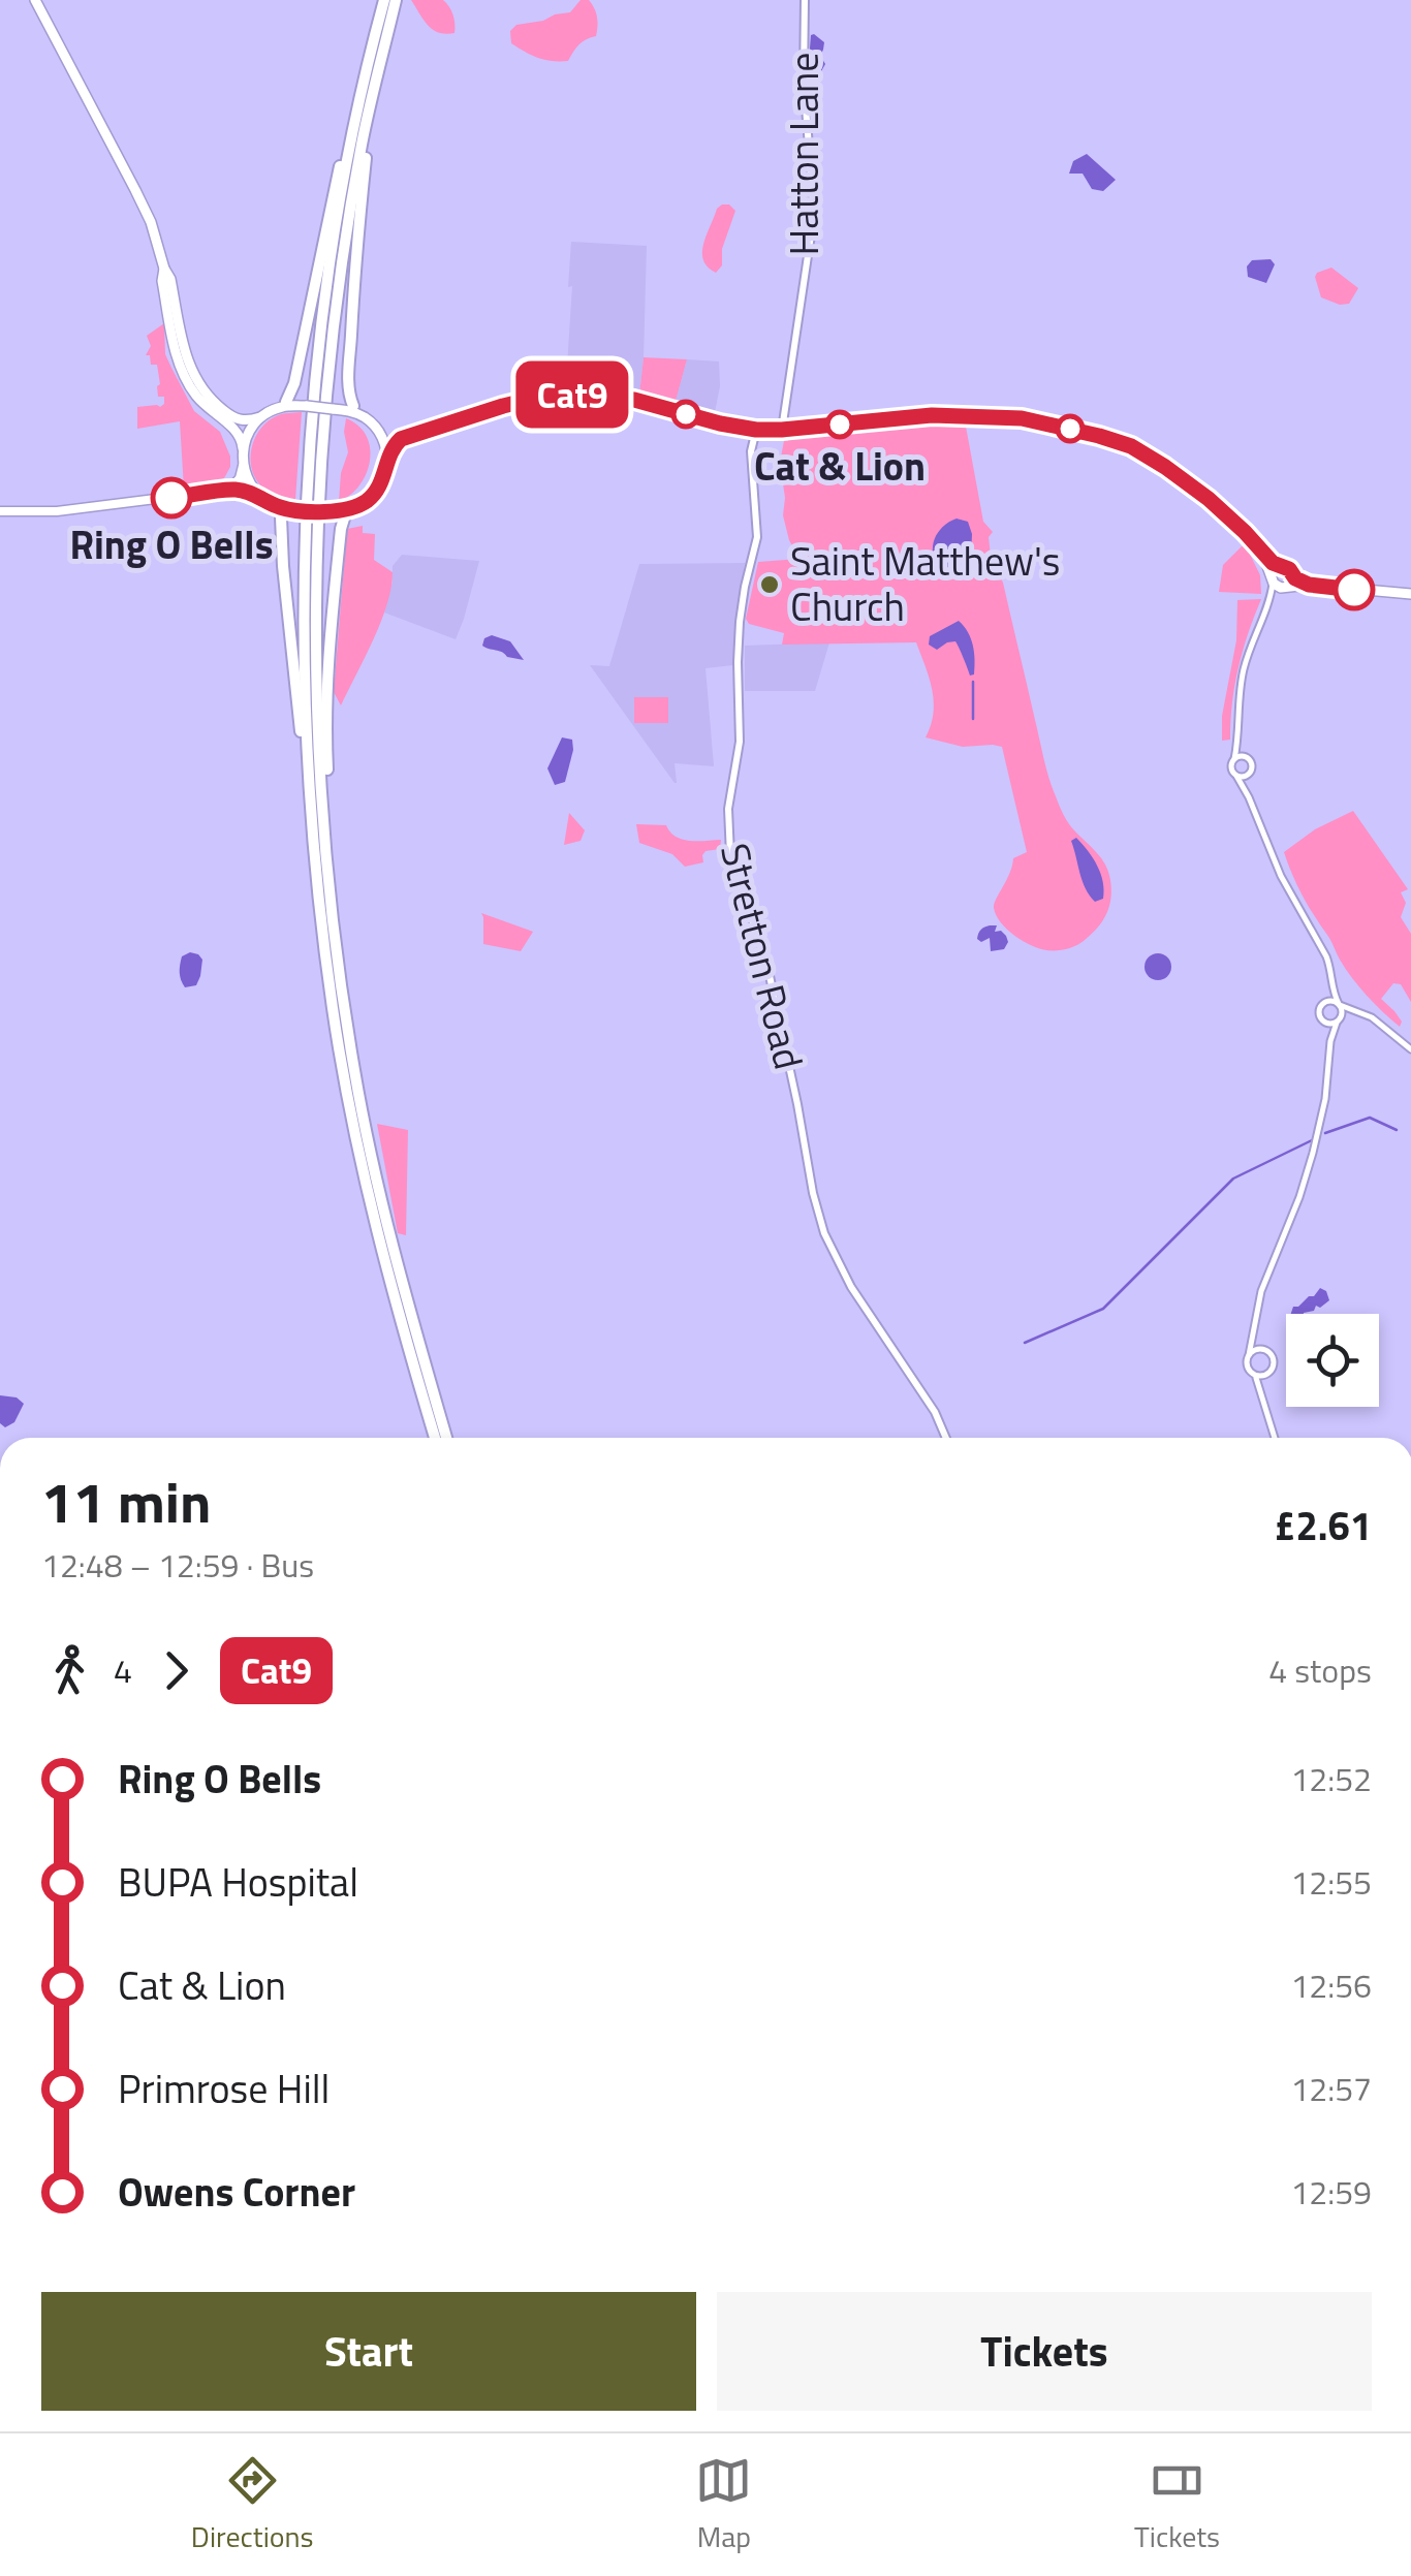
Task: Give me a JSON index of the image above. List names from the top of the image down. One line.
{"streets":{"main road":["Hatton Lane","Stretton Road"]},"places":["Cat & Lion","Ring O Bells","Saint Matthew's Church"],"lines":["bus line Cat9"],"page":{"on_map":"Cat9","heading":["11 min","12:48 – 12:59 · Bus","£2.61"],"legs":["4","Cat9","4 stops"],"list":[{"name":"Ring O Bells","value":"12:52"},{"name":"BUPA Hospital","value":"12:55"},{"name":"Cat & Lion","value":"12:56"},{"name":"Primrose Hill","value":"12:57"},{"name":"Owens Corner","value":"12:59"}],"buttons":["Start","Tickets"],"tabs":["Directions","Map","Tickets"]}}
